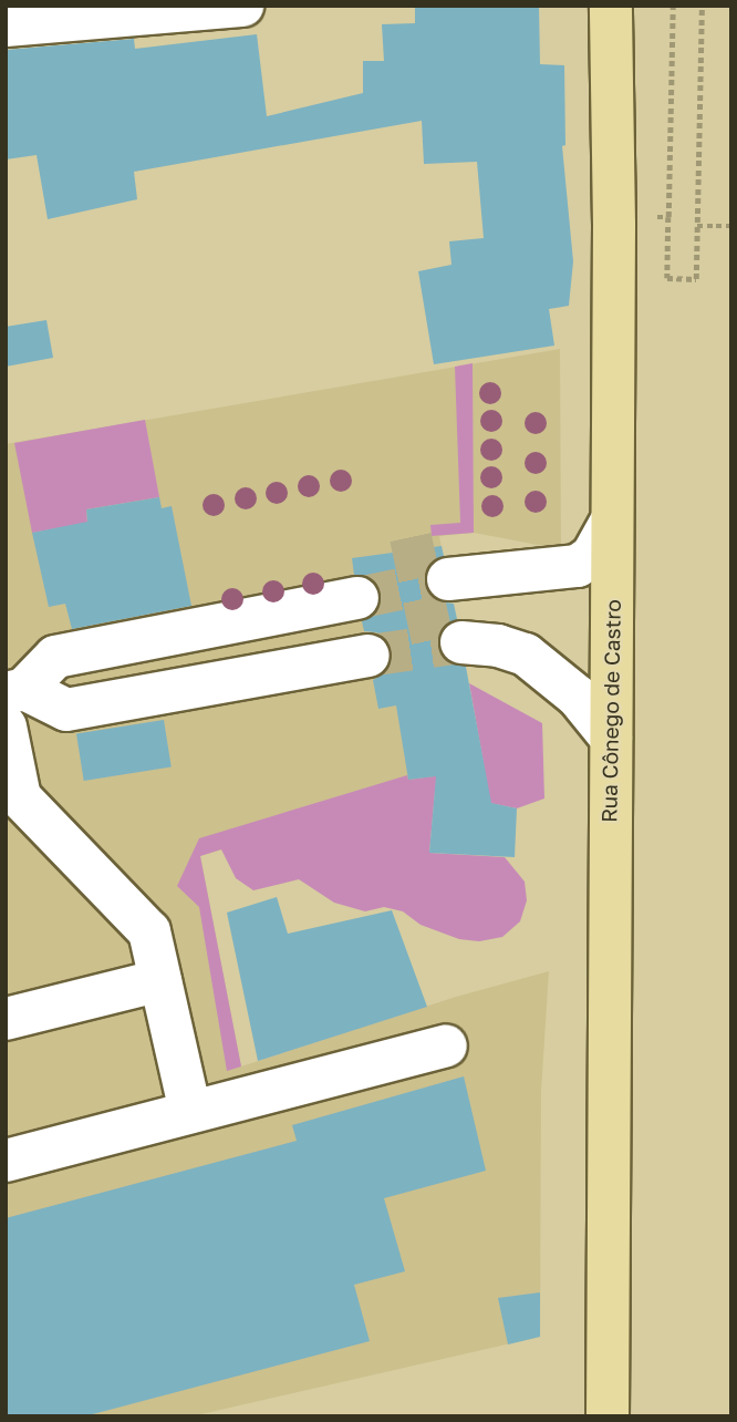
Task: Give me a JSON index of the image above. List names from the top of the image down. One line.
{"streets":{"main road":["Rua Cônego de Castro"]}}
